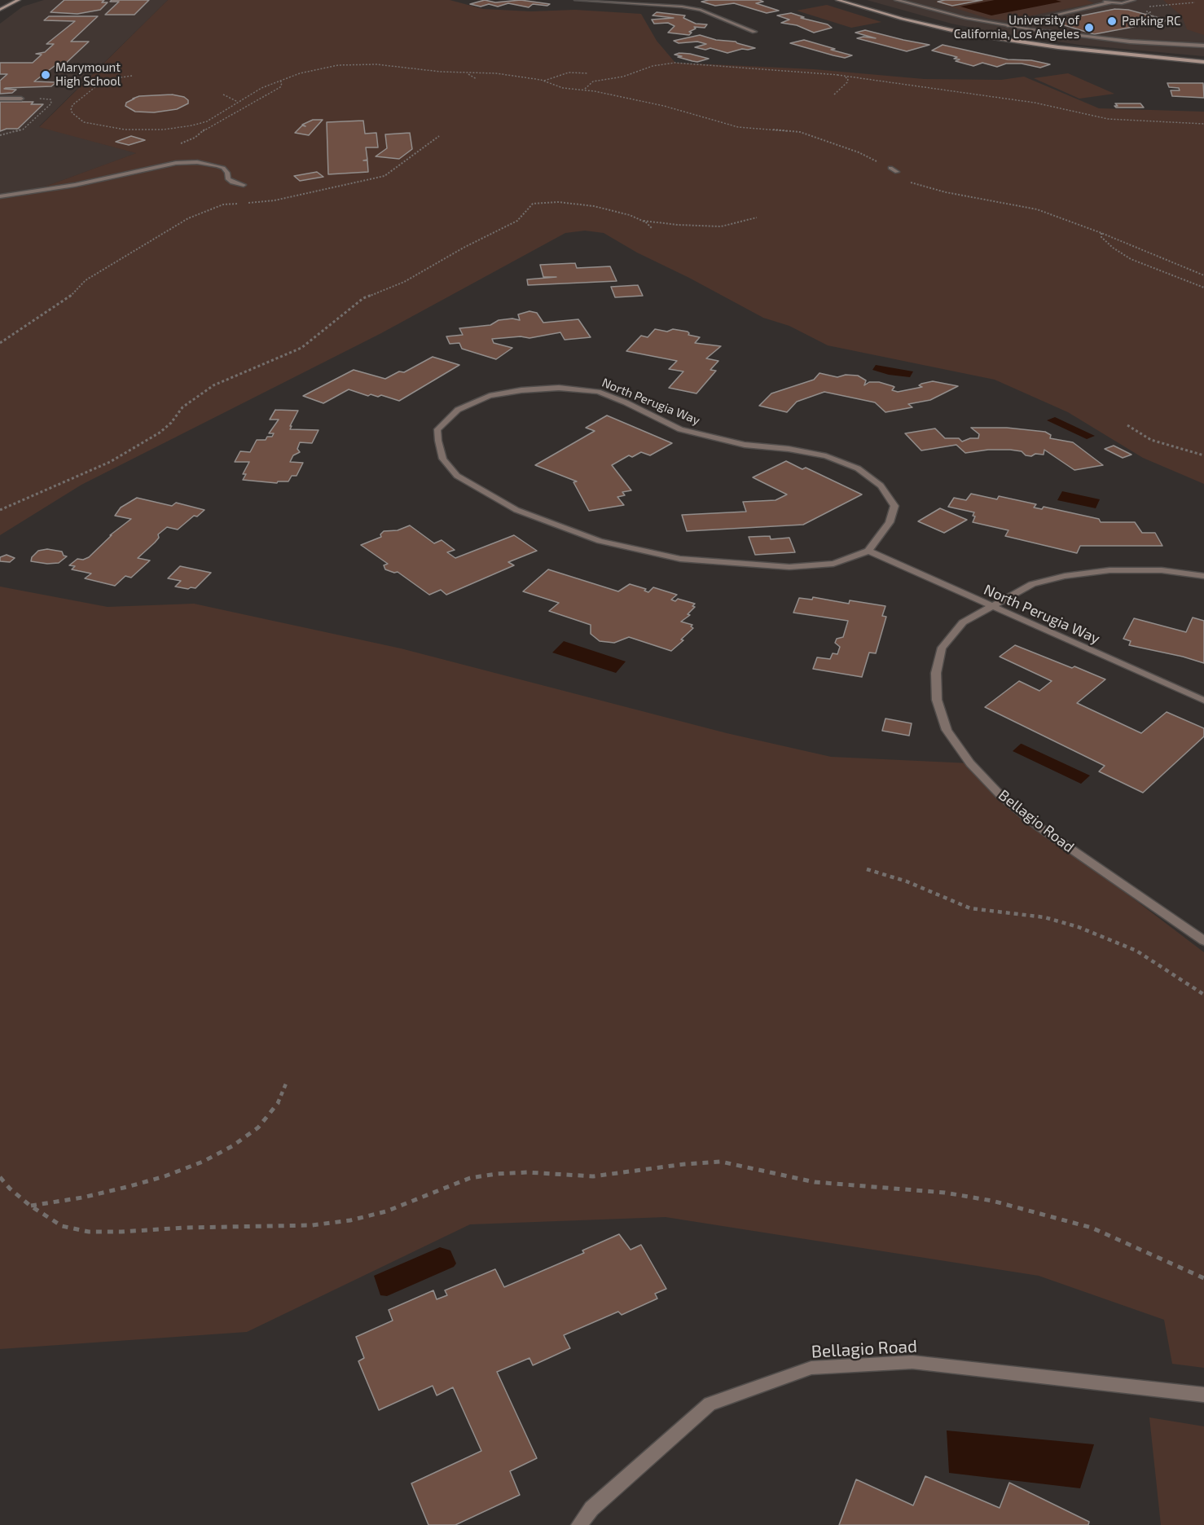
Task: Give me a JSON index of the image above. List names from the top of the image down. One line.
{"streets":{"street":["North Perugia Way","Bellagio Road"]},"crossings":[["North Perugia Way","Bellagio Road"]],"places":["Parking RC","University of California, Los Angeles","Marymount High School"]}
